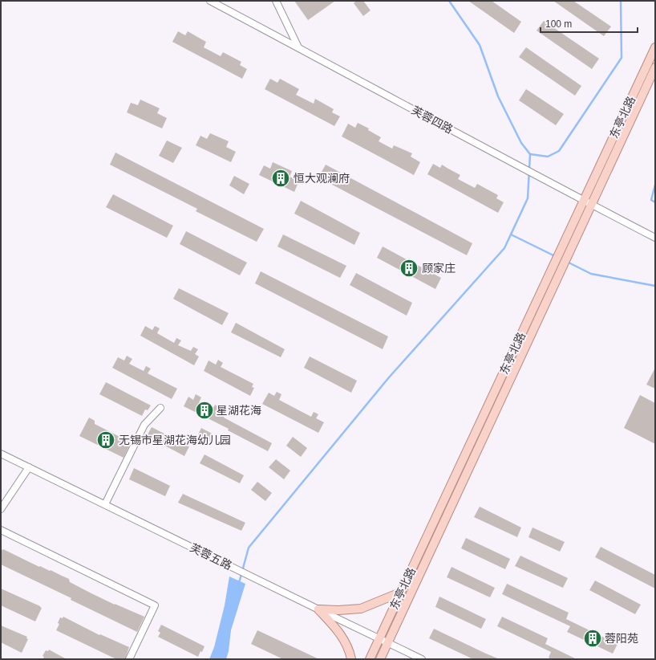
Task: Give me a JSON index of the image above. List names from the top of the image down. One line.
{"streets":{"main road":["东亭北路"],"street":["芙蓉四路","芙蓉五路"]},"crossings":[["东亭北路","芙蓉四路"],["东亭北路","芙蓉五路"]],"places":{"building":["恒大观澜府","顾家庄","星湖花海","无锡市星湖花海幼儿园","蓉阳苑"]},"scale_bar":"100 m"}
